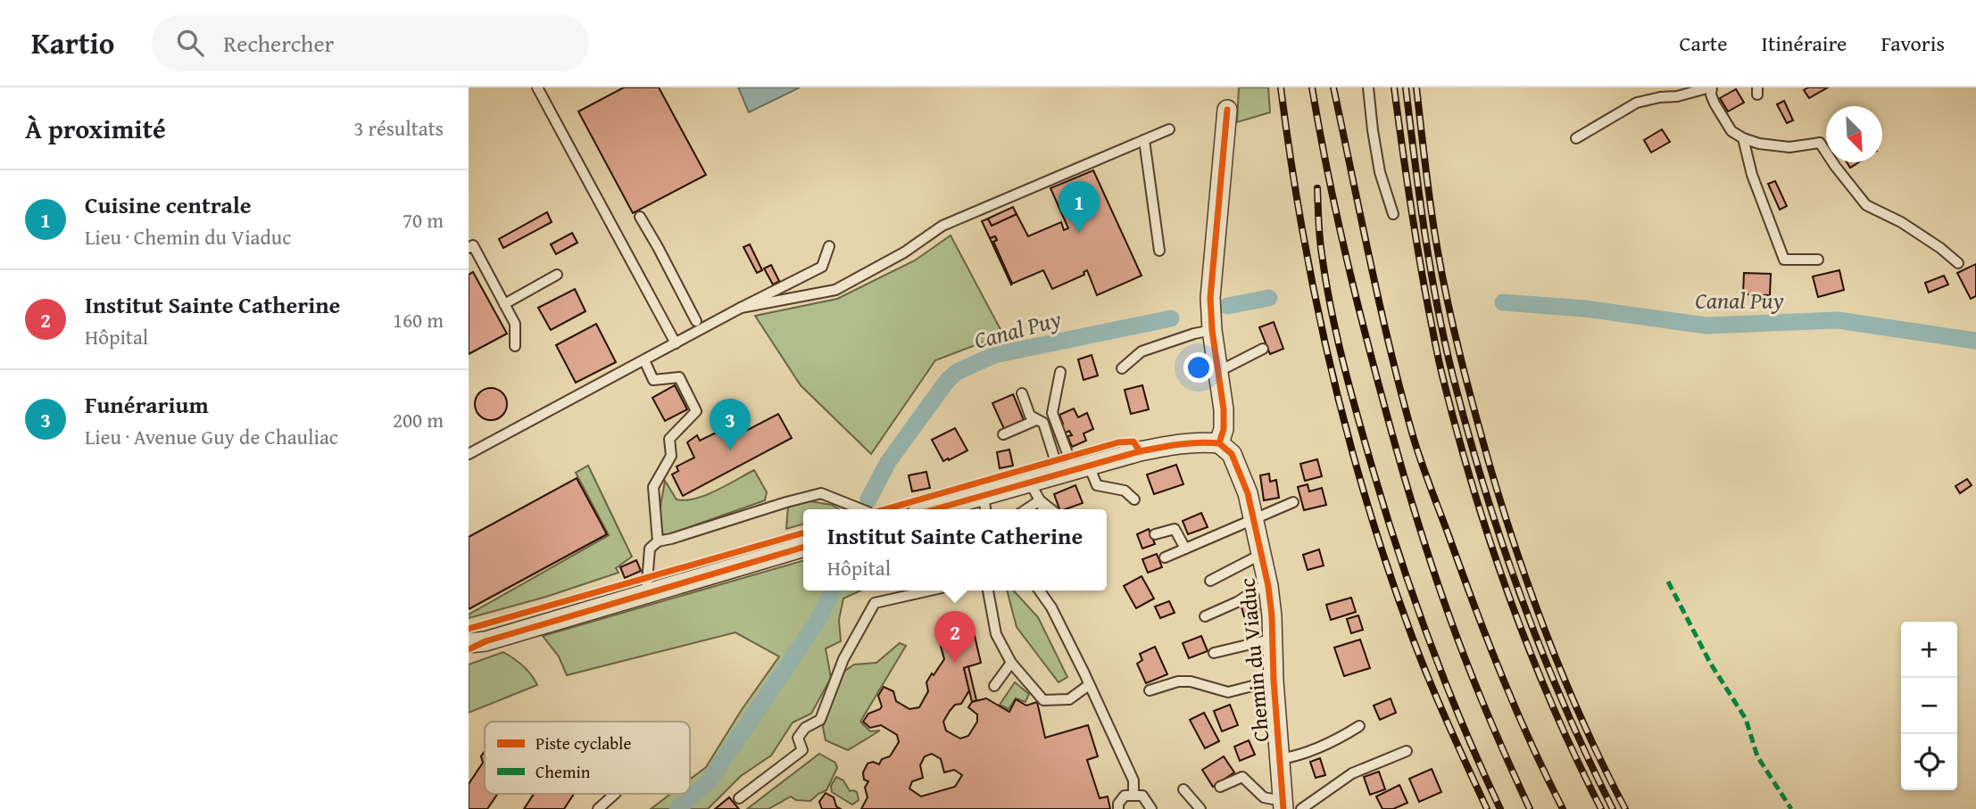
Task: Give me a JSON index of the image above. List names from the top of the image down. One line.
{"streets":{"street":["Chemin du Viaduc"]},"water":["Canal Puy"],"legend":["Piste cyclable","Chemin"],"north":"bottom right","page":{"header":"Kartio","search":"Rechercher","nav":["Carte","Itinéraire","Favoris"],"heading":["À proximité","3 résultats"],"list":[{"mark":"1","name":"Cuisine centrale","note":"Lieu · Chemin du Viaduc","value":"70 m"},{"mark":"2","name":"Institut Sainte Catherine","note":"Hôpital","value":"160 m"},{"mark":"3","name":"Funérarium","note":"Lieu · Avenue Guy de Chauliac","value":"200 m"}],"pins":["1","3","2"],"popup":["Institut Sainte Catherine","Hôpital"],"map_buttons":["+","−"]}}
